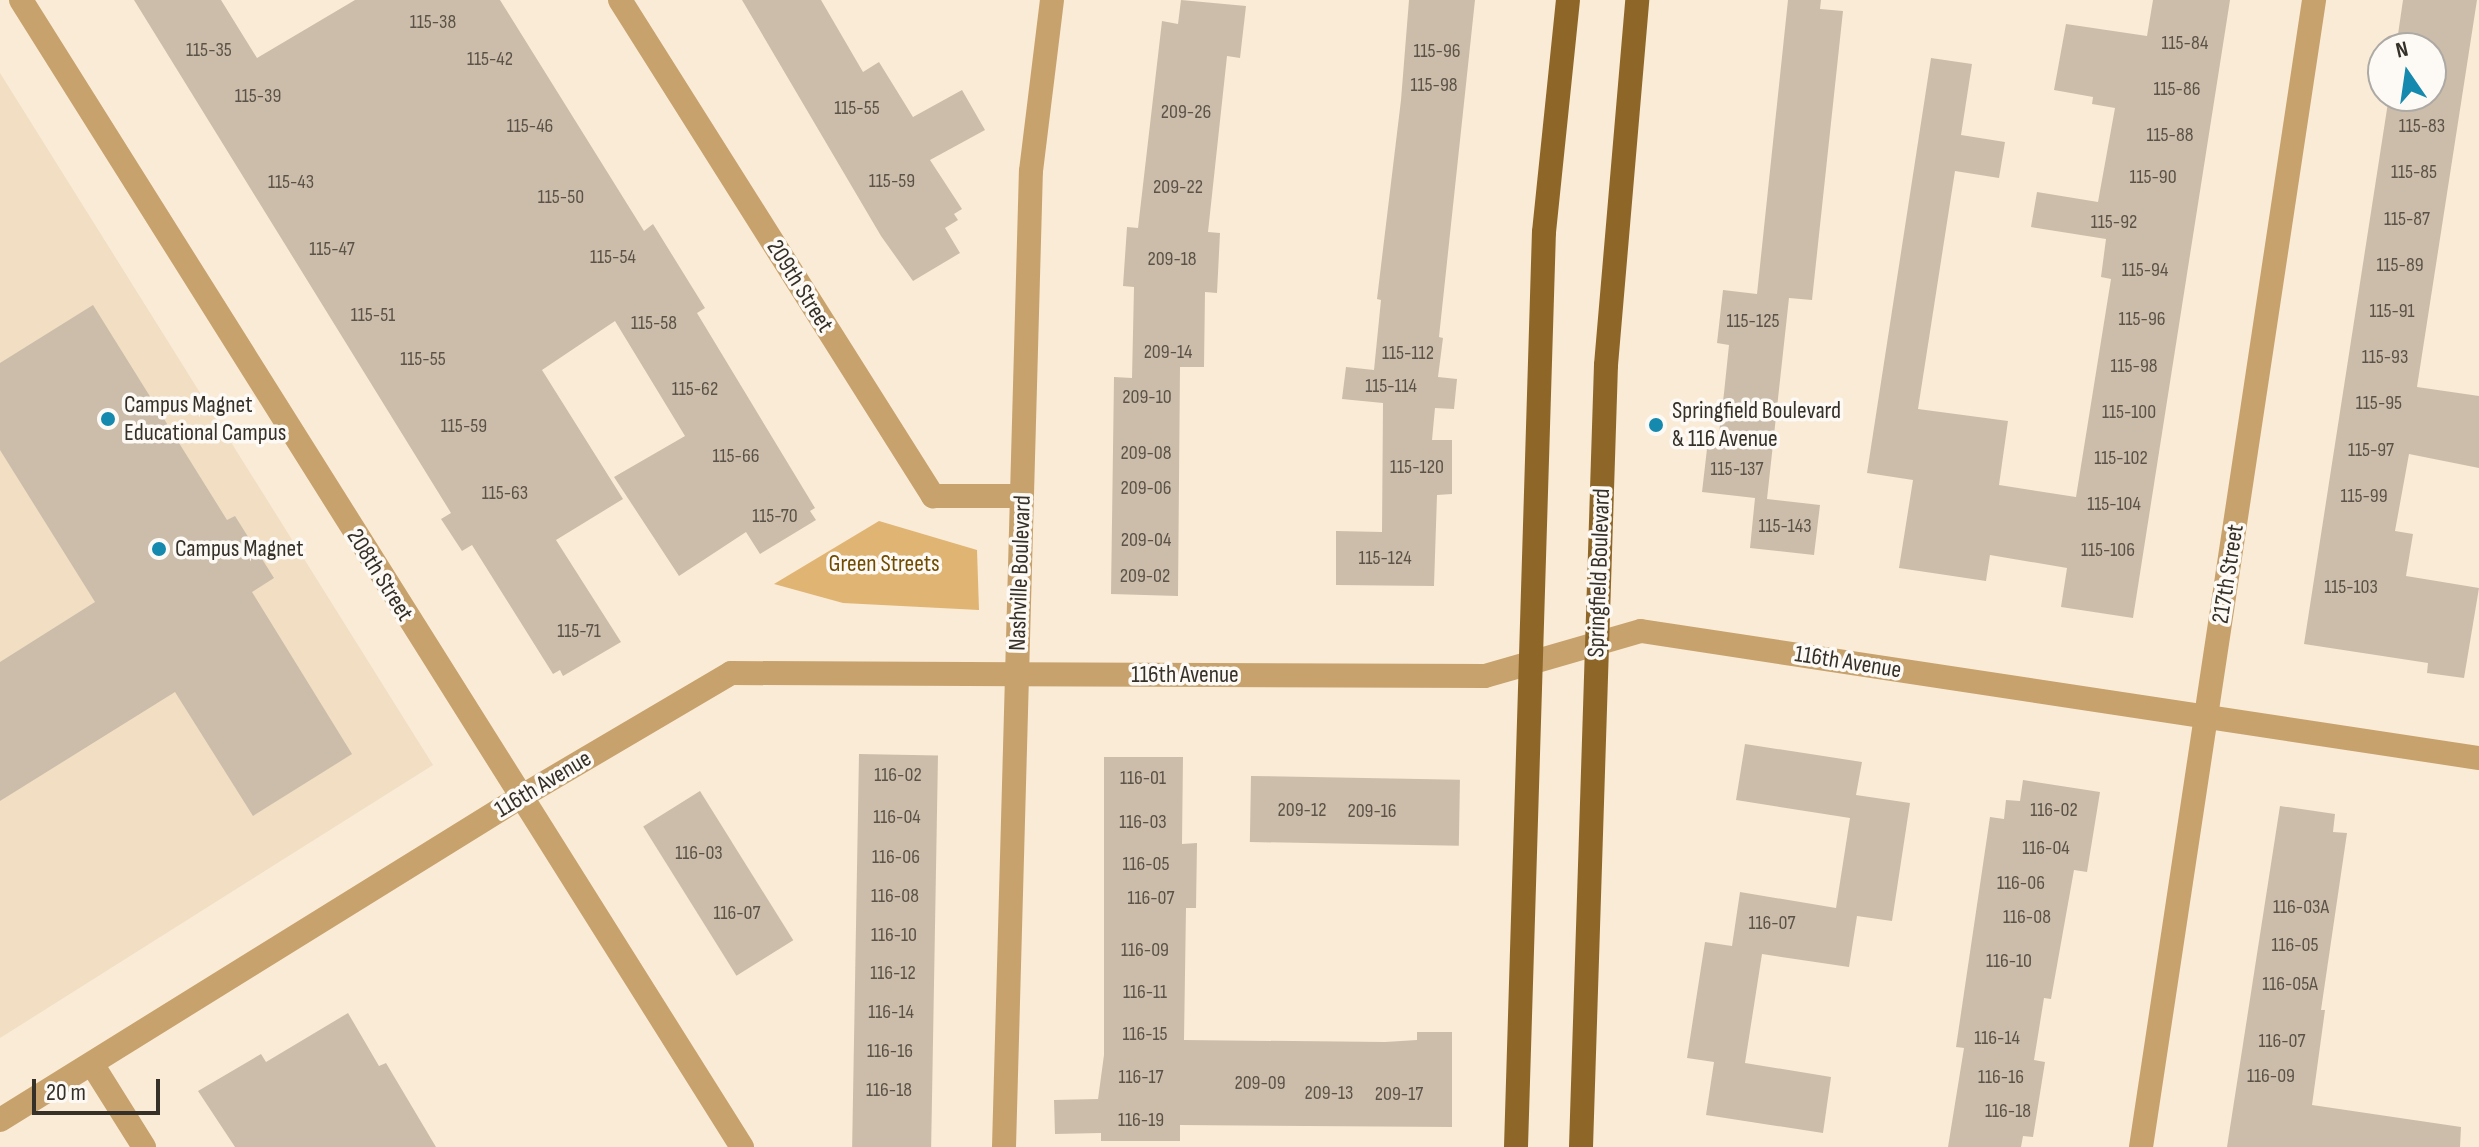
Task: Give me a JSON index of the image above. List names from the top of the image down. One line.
{"streets":{"main road":["Springfield Boulevard"],"street":["209th Street","Nashville Boulevard","217th Street","208th Street","116th Avenue"]},"crossings":[["209th Street","Nashville Boulevard"],["Nashville Boulevard","116th Avenue"],["Springfield Boulevard","116th Avenue"],["217th Street","116th Avenue"],["208th Street","116th Avenue"]],"parks":["Green Streets"],"places":["Campus Magnet Educational Campus","Springfield Boulevard & 116 Avenue","Campus Magnet"],"house_numbers":["115-38","115-84","115-35","115-96","115-42","115-98","115-86","115-39","115-55","209-26","115-46","115-83","115-88","115-85","115-90","115-59","115-43","209-22","115-50","115-87","115-92","115-47","115-54","209-18","115-89","115-94","115-91","115-51","115-96","115-125","115-58","209-14","115-112","115-93","115-55","115-98","115-114","115-62","209-10","115-95","115-100","115-59","115-97","209-08","115-66","115-102","115-120","115-137","209-06","115-63","115-99","115-104","115-70","115-143","209-04","115-106","115-124","209-02","115-103","115-71","116-02","116-01","209-12","116-02","209-16","116-04","116-03","116-04","116-03","116-06","116-05","116-06","116-08","116-07","116-03A","116-07","116-08","116-07","116-10","116-05","116-09","116-10","116-12","116-05A","116-11","116-14","116-15","116-14","116-07","116-16","116-09","116-17","116-16","209-09","116-18","209-13","209-17","116-18","116-19"],"scale_bar":"20 m","north":"top"}
